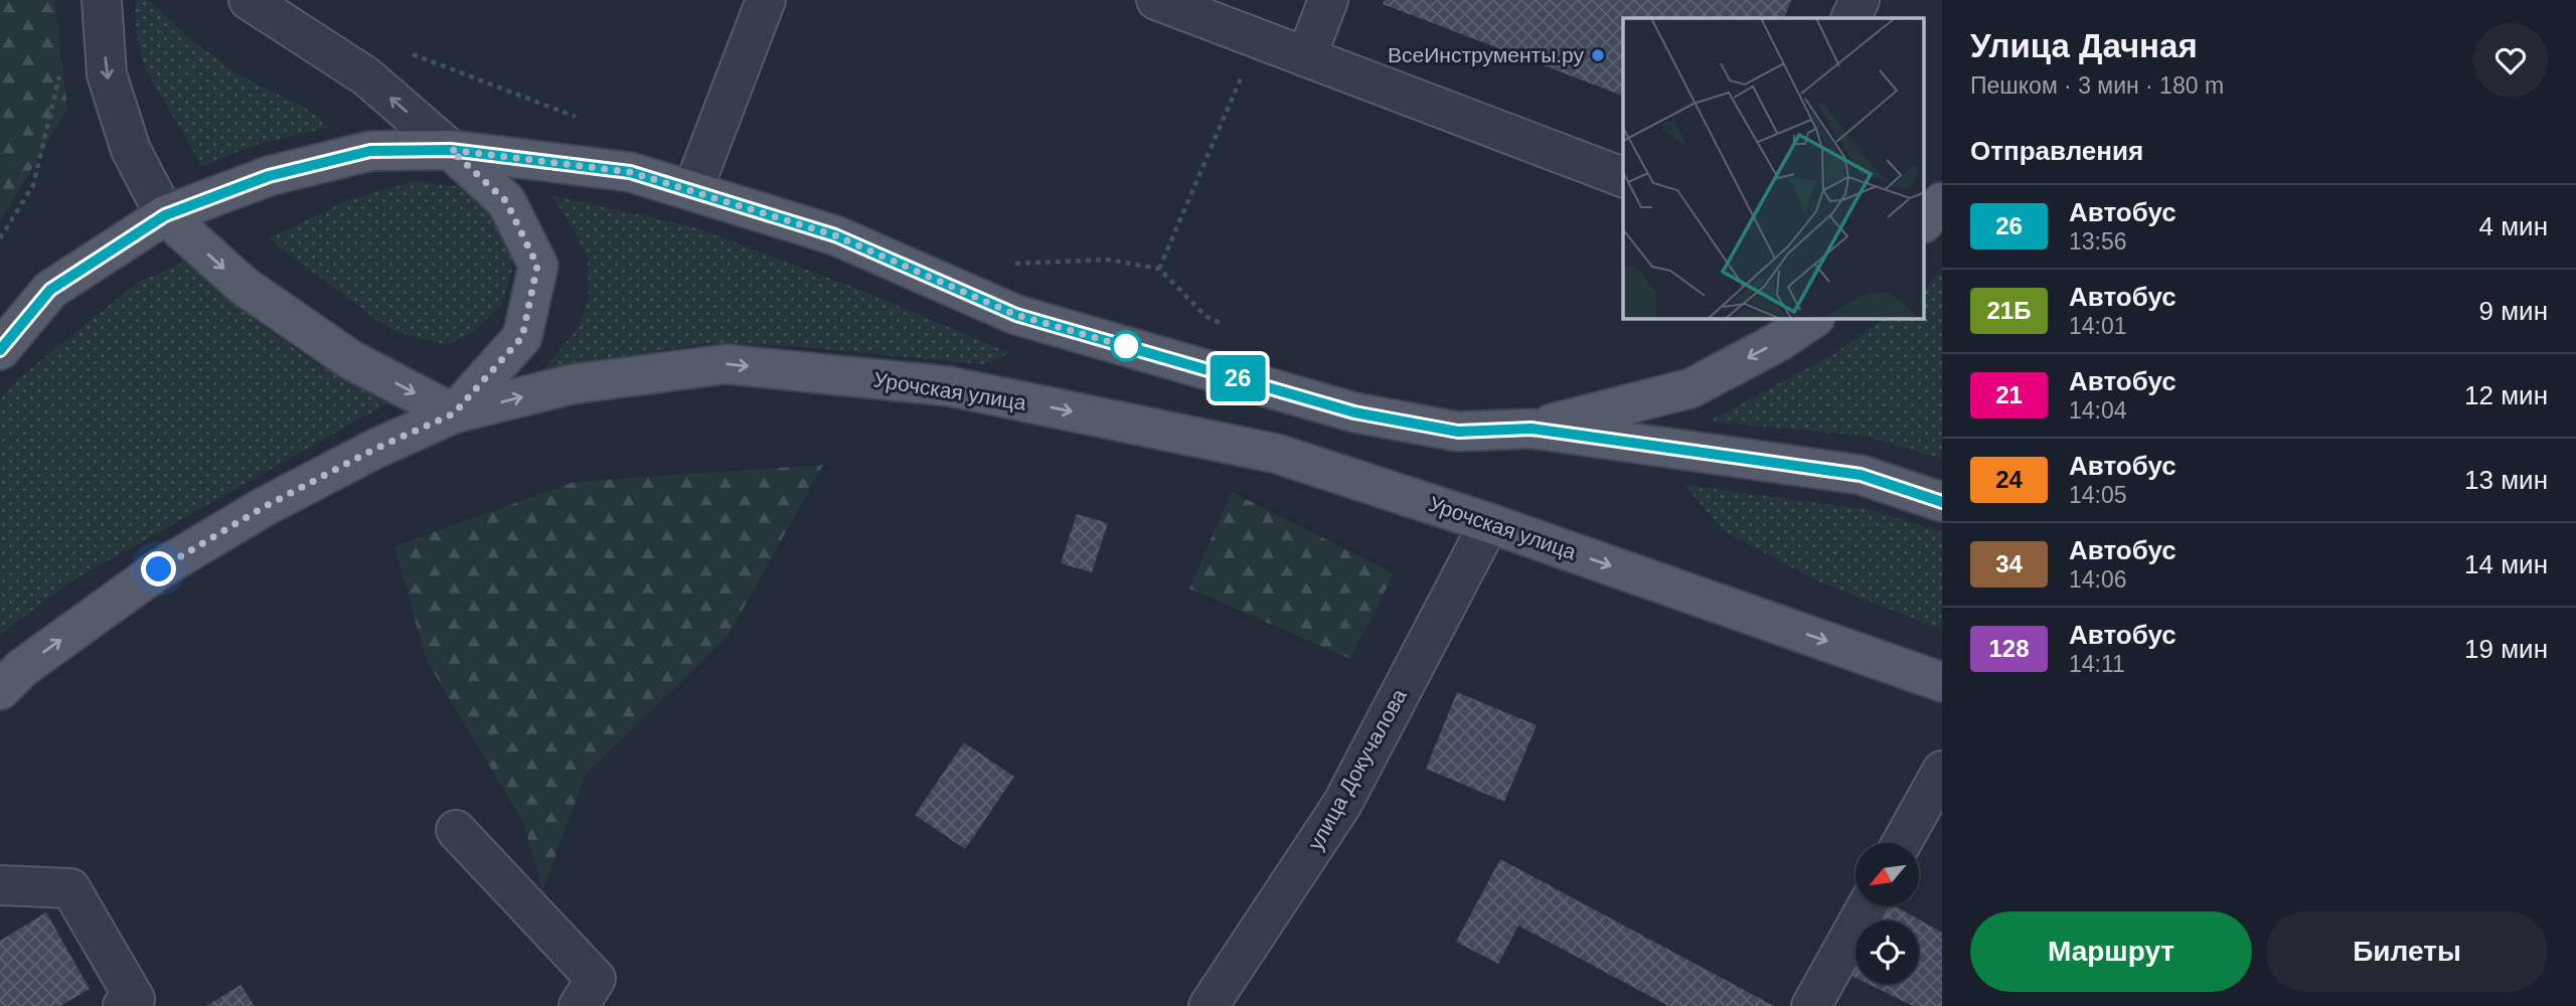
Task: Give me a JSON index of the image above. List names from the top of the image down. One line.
{"streets":{"main road":["Урочская улица"],"street":["улица Докучалова"]},"crossings":[["Урочская улица","улица Докучалова"]],"places":["ВсеИнструменты.ру"],"lines":["bus line 26"],"north":"bottom left","page":{"on_map":"26","heading":[["Улица Дачная","Пешком · 3 мин · 180 m"],"Отправления"],"list":[{"mark":"26","name":"Автобус","note":"13:56","value":"4 мин"},{"mark":"21Б","name":"Автобус","note":"14:01","value":"9 мин"},{"mark":"21","name":"Автобус","note":"14:04","value":"12 мин"},{"mark":"24","name":"Автобус","note":"14:05","value":"13 мин"},{"mark":"34","name":"Автобус","note":"14:06","value":"14 мин"},{"mark":"128","name":"Автобус","note":"14:11","value":"19 мин"}],"buttons":["Маршрут","Билеты"]}}
